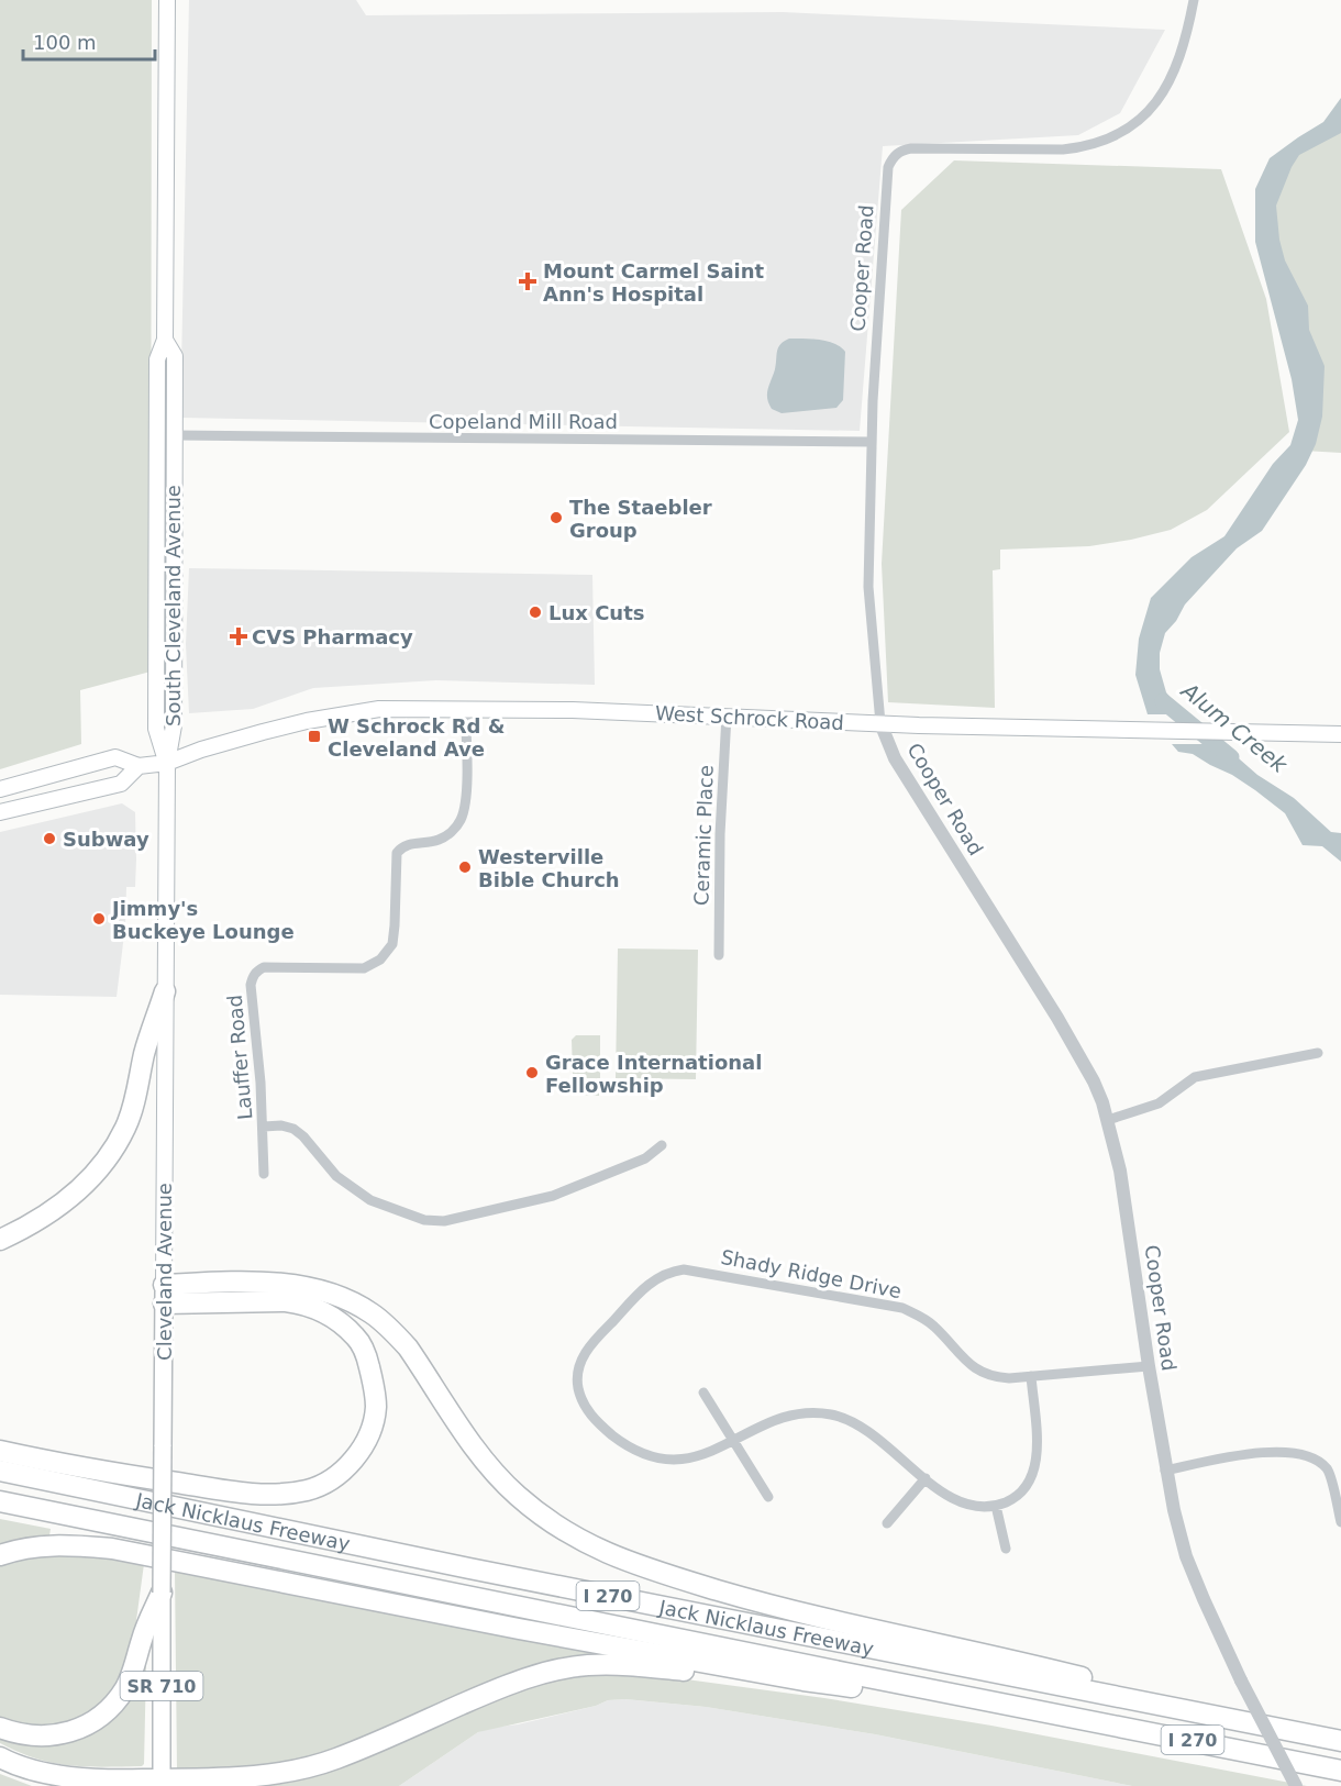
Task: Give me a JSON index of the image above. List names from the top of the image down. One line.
{"streets":{"highway":["Jack Nicklaus Freeway","I 270"],"main road":["South Cleveland Avenue","West Schrock Road","Cleveland Avenue","SR 710"],"street":["Cooper Road","Copeland Mill Road","Ceramic Place","Lauffer Road","Shady Ridge Drive"]},"crossings":[["Cooper Road","Copeland Mill Road"],["Cooper Road","West Schrock Road"],["Cooper Road","Shady Ridge Drive"],["Copeland Mill Road","South Cleveland Avenue"],["South Cleveland Avenue","West Schrock Road"],["South Cleveland Avenue","Cleveland Avenue"],["West Schrock Road","Ceramic Place"],["West Schrock Road","Lauffer Road"],["West Schrock Road","Cleveland Avenue"]],"water":["Alum Creek"],"places":{"health":["Mount Carmel Saint Ann's Hospital","CVS Pharmacy"],"other":["The Staebler Group","Lux Cuts","Subway","Westerville Bible Church","Jimmy's Buckeye Lounge","Grace International Fellowship"],"transit":["W Schrock Rd & Cleveland Ave"]},"scale_bar":"100 m"}
